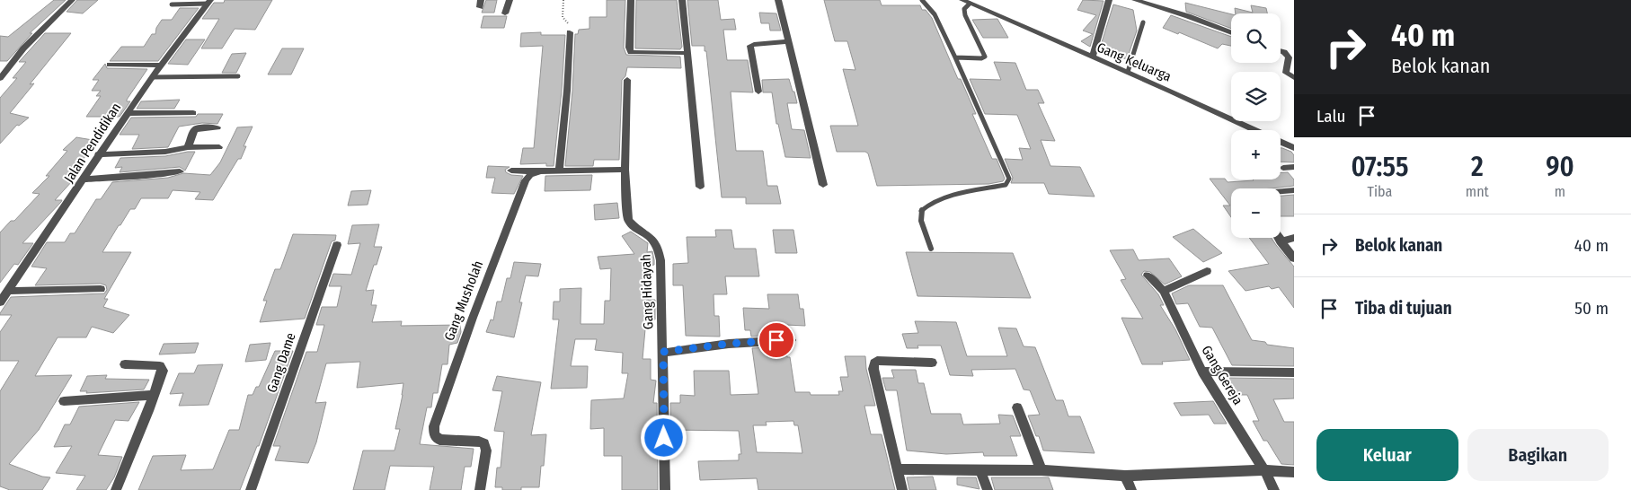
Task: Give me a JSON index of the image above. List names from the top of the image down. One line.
{"streets":{"street":["Gang Keluarga","Jalan Pendidikan","Gang Hidayah","Gang Musholah","Gang Dame","Gang Gereja"]},"page":{"turn":["40 m","Belok kanan"],"map_buttons":["+","−"],"then":"Lalu","eta":["07:55","Tiba","2","mnt","90","m"],"list":[{"name":"Belok kanan","value":"40 m"},{"name":"Tiba di tujuan","value":"50 m"}],"buttons":["Keluar","Bagikan"]}}
